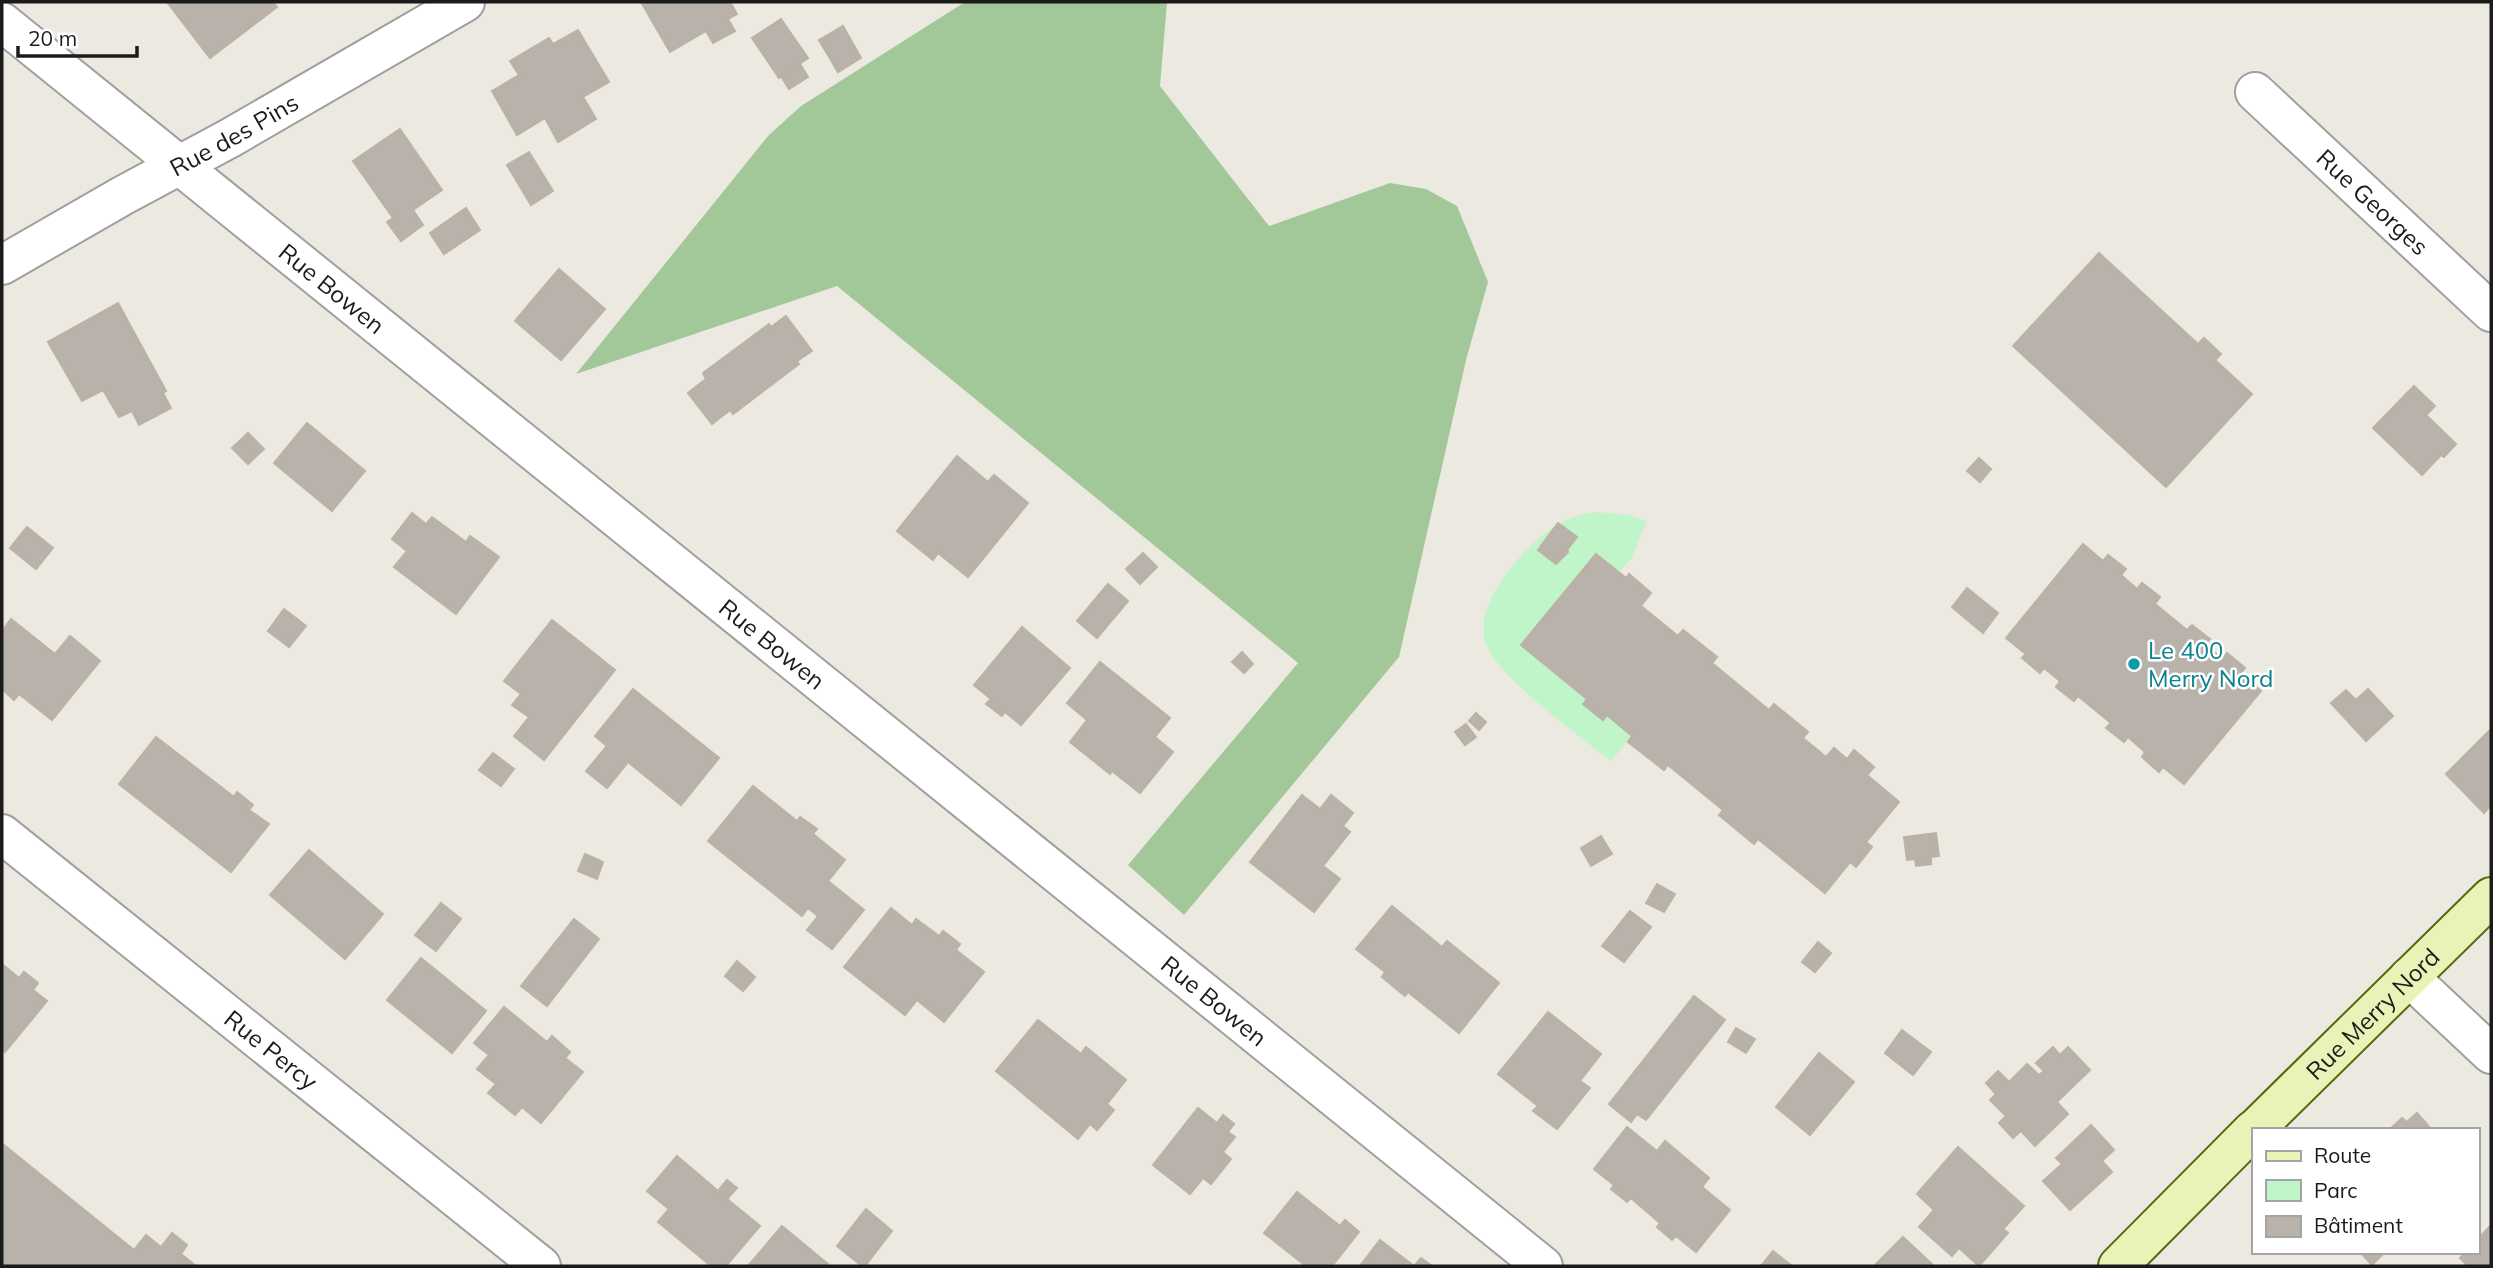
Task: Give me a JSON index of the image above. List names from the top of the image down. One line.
{"streets":{"main road":["Rue Merry Nord"],"street":["Rue des Pins","Rue Georges","Rue Bowen","Rue Percy"]},"crossings":[["Rue des Pins","Rue Bowen"]],"places":["Le 400 Merry Nord"],"legend":["Route","Parc","Bâtiment"],"scale_bar":"20 m"}
